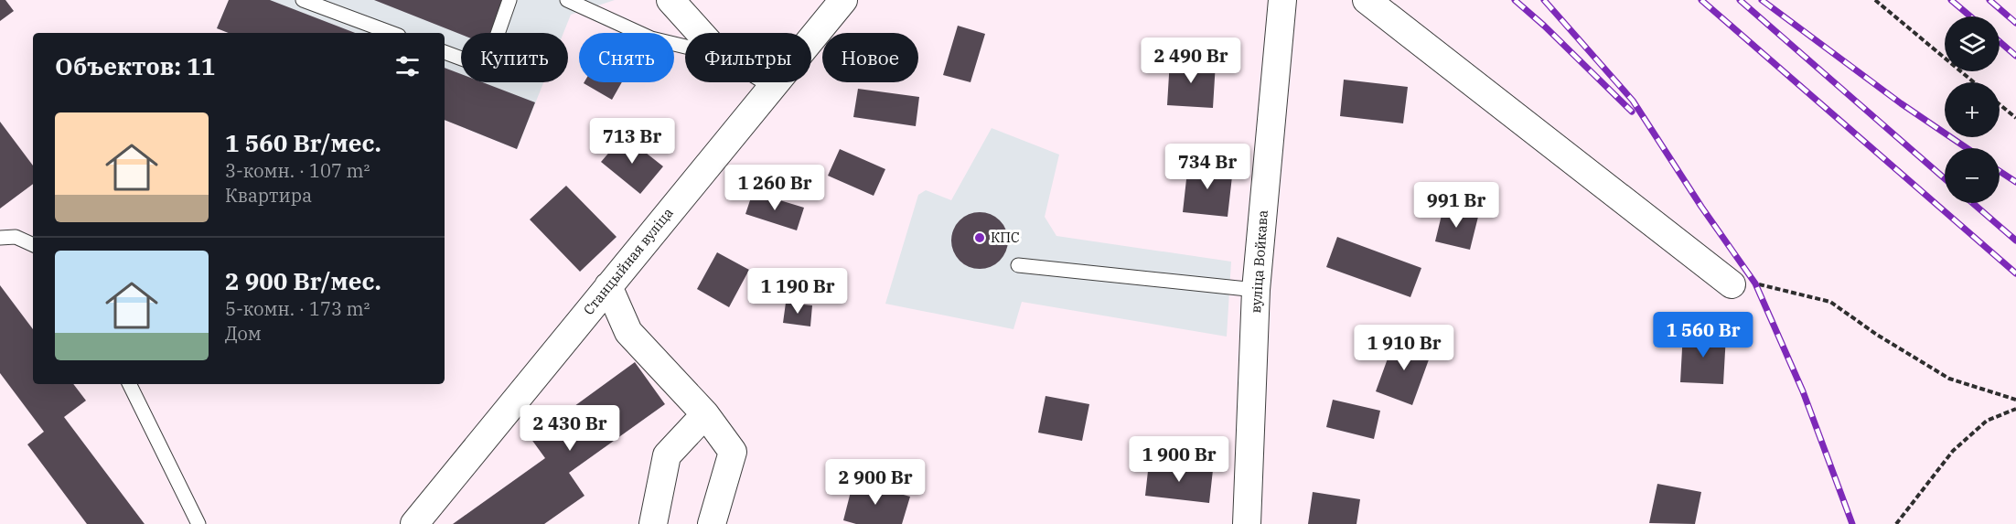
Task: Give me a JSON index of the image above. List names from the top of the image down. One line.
{"streets":{"street":["Станцыйная вуліца","вуліца Войкава"]},"places":["КПС"],"page":{"map_buttons":["+","−"],"chip":["Купить","Снять","Фильтры","Новое"],"heading":"Объектов: 11","price":["2 490 Br","713 Br","734 Br","1 260 Br","991 Br","1 190 Br","1 560 Br","1 910 Br","2 430 Br","1 900 Br","2 900 Br"],"list":[{"name":"1 560 Br/мес.","note":"3-комн. · 107 m² · Квартира"},{"name":"2 900 Br/мес.","note":"5-комн. · 173 m² · Дом"}]}}
